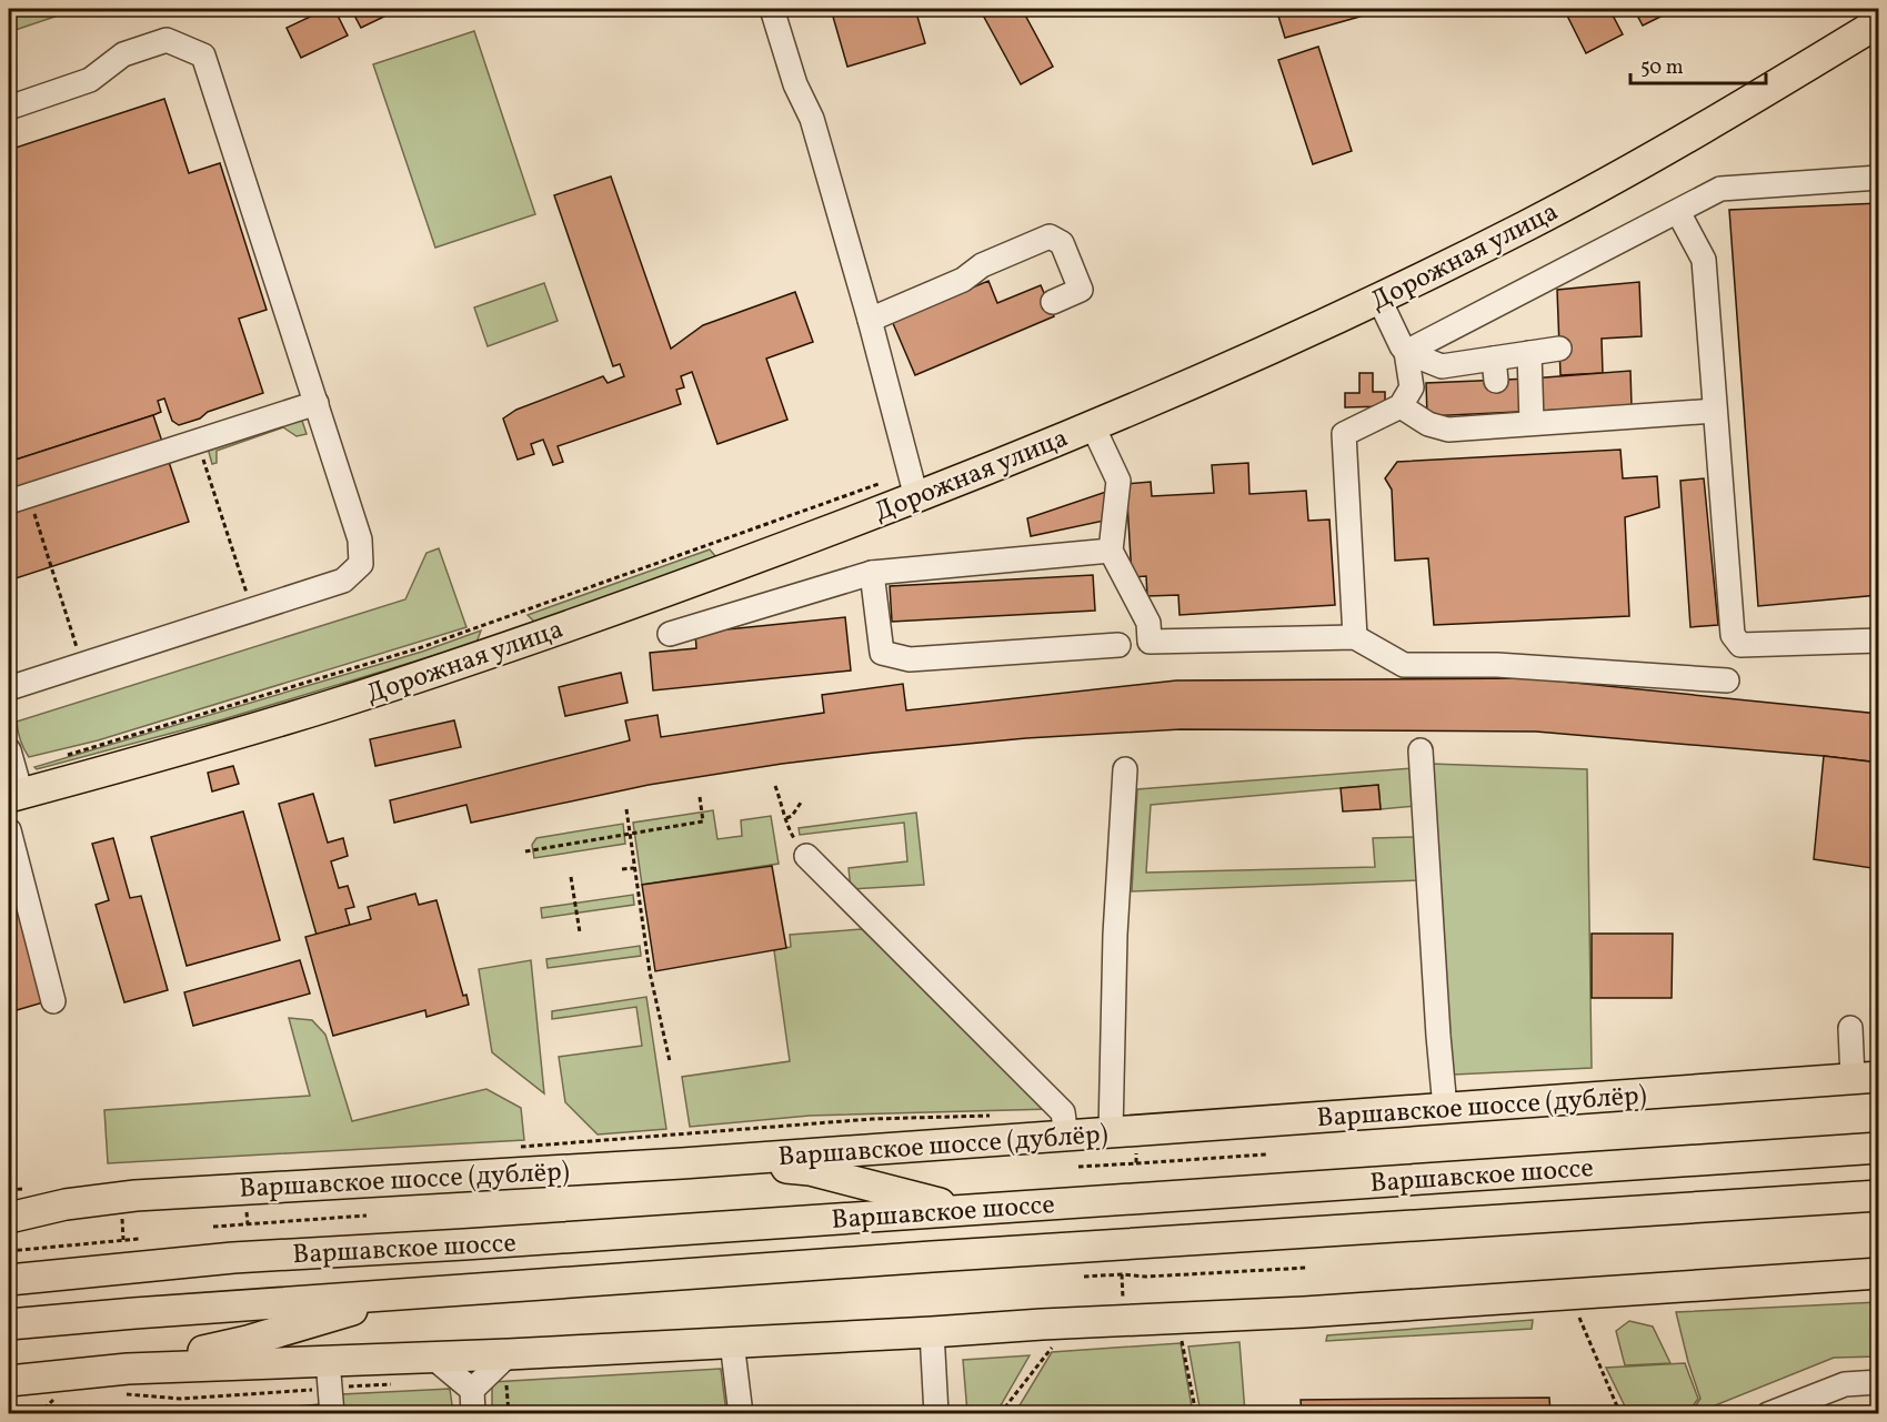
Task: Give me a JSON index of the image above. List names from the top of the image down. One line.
{"streets":{"main road":["Дорожная улица","Варшавское шоссе (дублёр)","Варшавское шоссе"]},"scale_bar":"50 m"}
